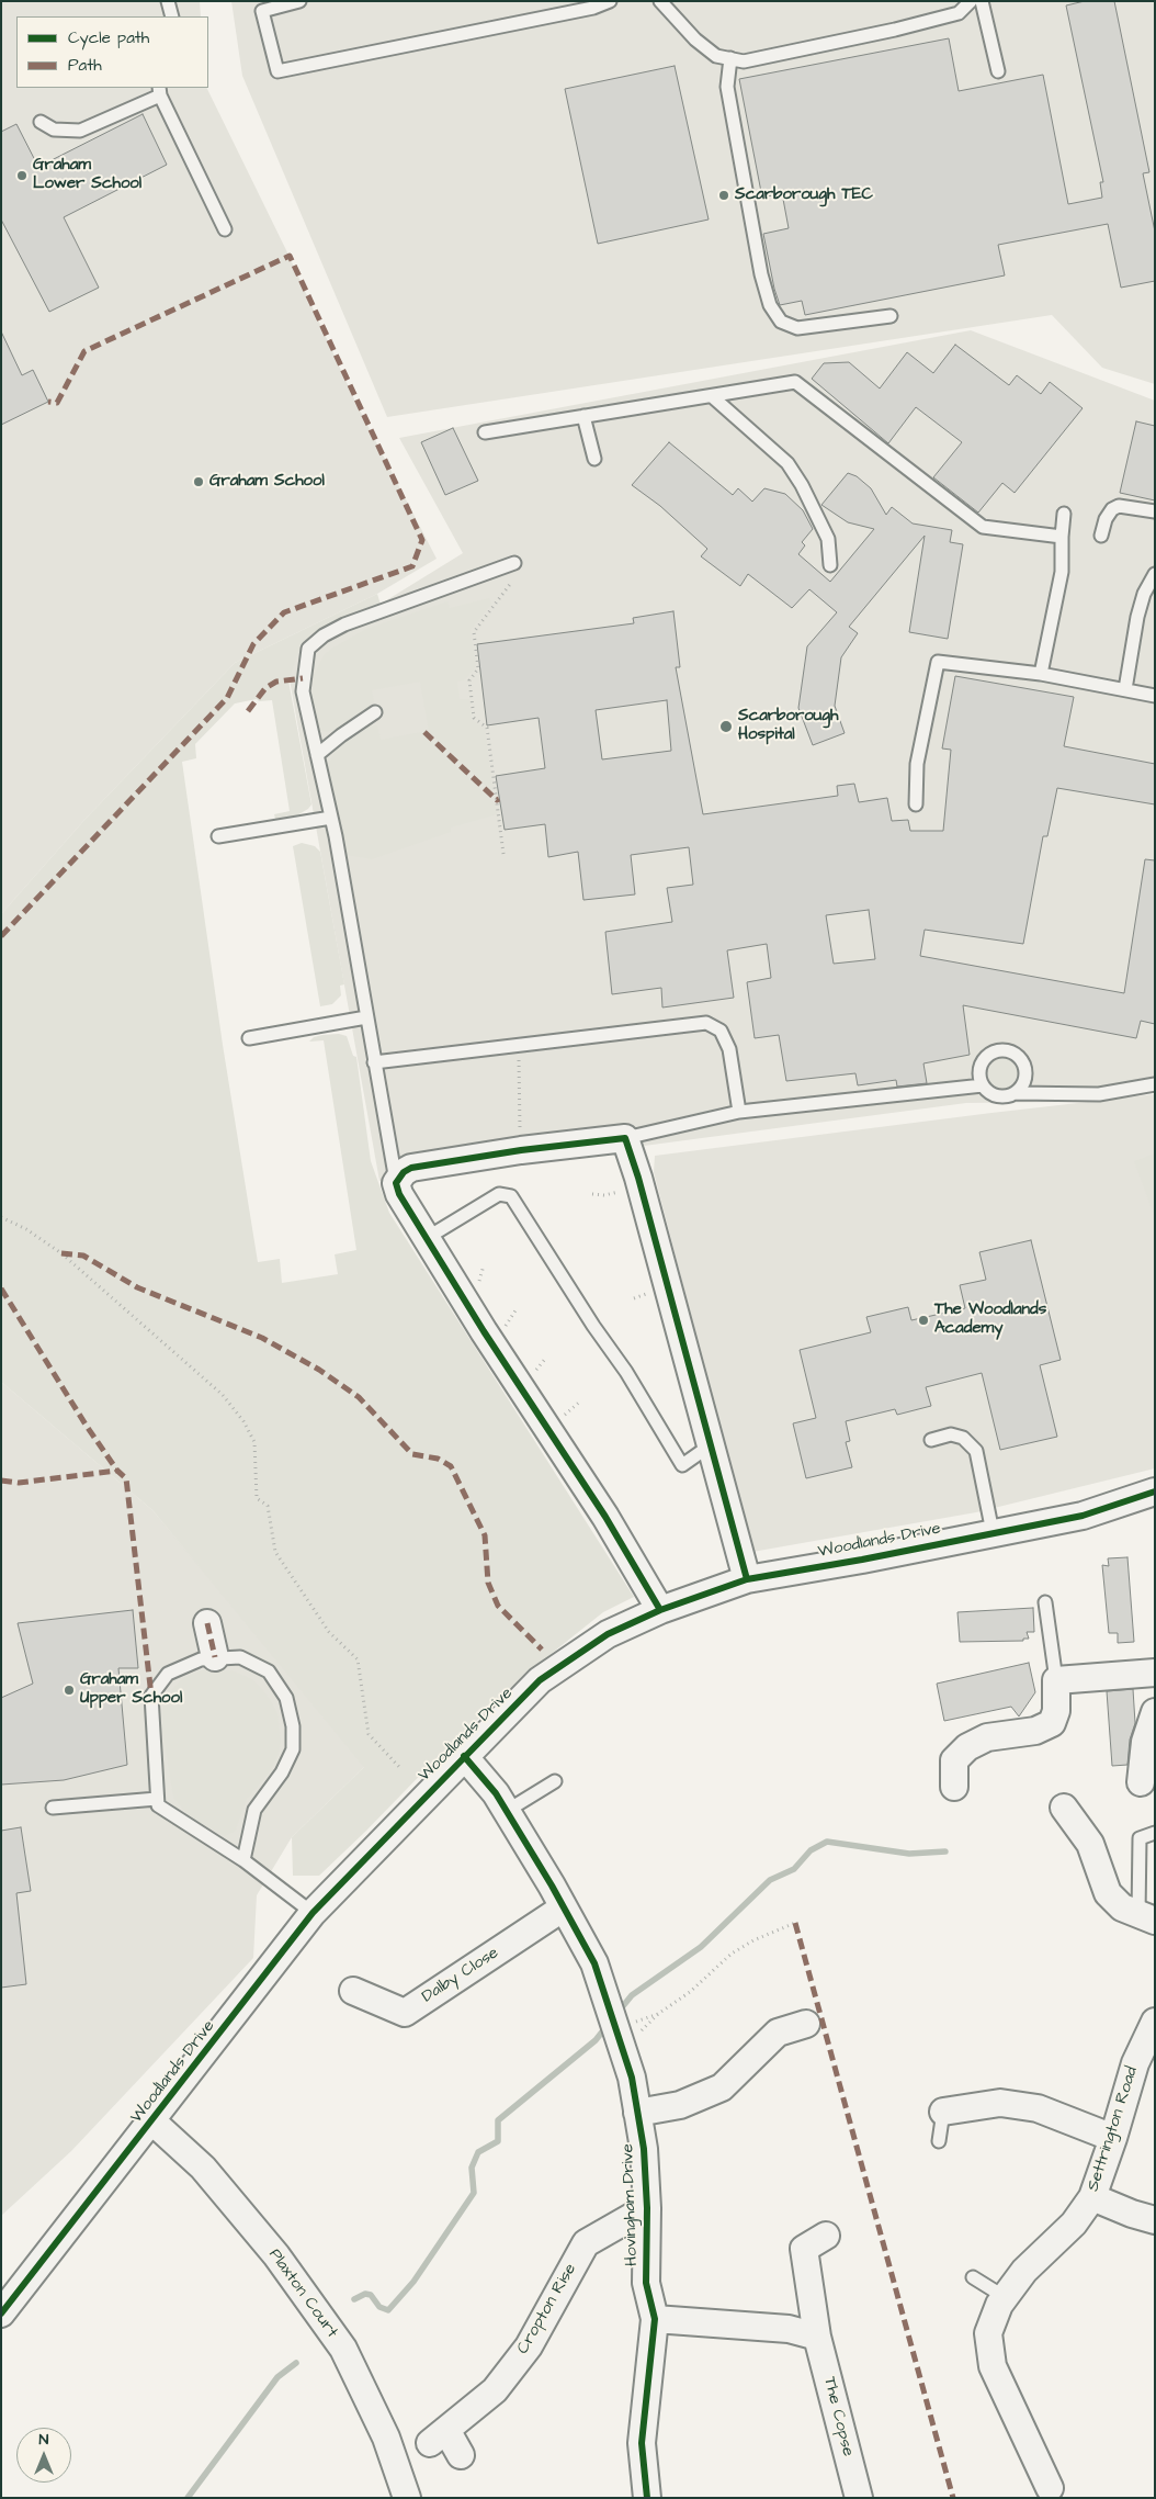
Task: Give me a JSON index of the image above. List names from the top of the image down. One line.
{"streets":{"street":["Woodlands Drive","Dalby Close","Settrington Road","Hovingham Drive","Plaxton Court","Cropton Rise","The Copse"]},"crossings":[["Woodlands Drive","Hovingham Drive"],["Woodlands Drive","Plaxton Court"],["Dalby Close","Hovingham Drive"],["Hovingham Drive","Cropton Rise"]],"places":["Graham Lower School","Scarborough TEC","Graham School","Scarborough Hospital","The Woodlands Academy","Graham Upper School"],"legend":["Cycle path","Path"],"north":"top"}
